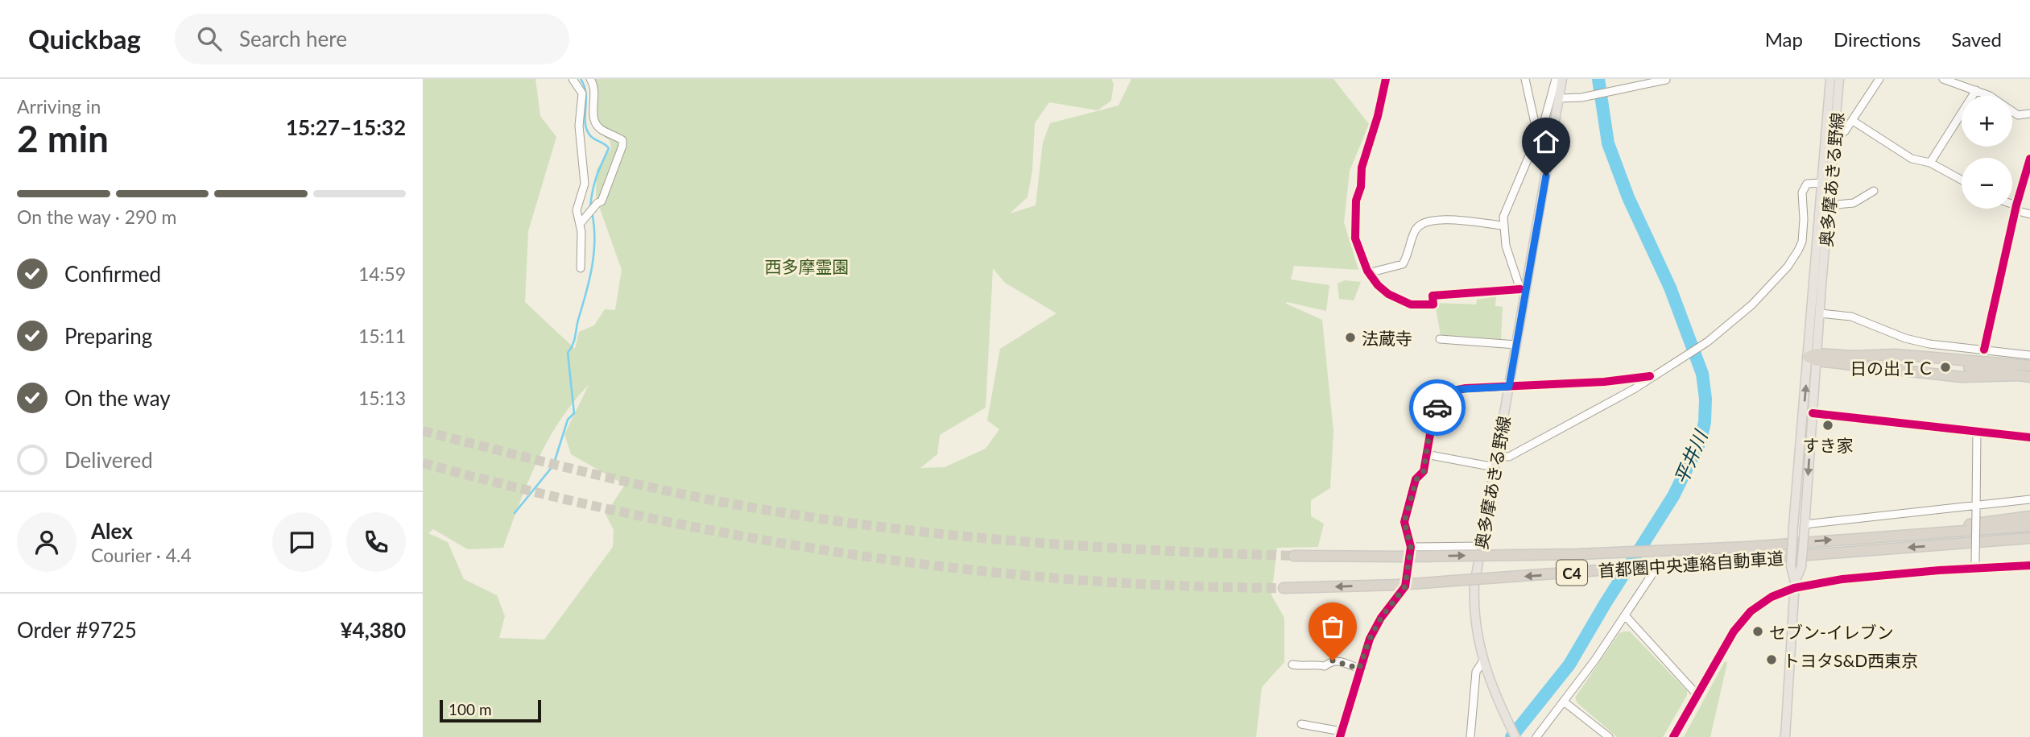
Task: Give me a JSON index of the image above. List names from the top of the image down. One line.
{"streets":{"highway":["首都圏中央連絡自動車道","C4"],"main road":["奥多摩あきる野線"]},"water":["平井川"],"parks":["西多摩霊園"],"places":["法蔵寺","日の出ＩＣ","すき家","セブン-イレブン","トヨタS&D西東京"],"scale_bar":"100 m","page":{"header":"Quickbag","search":"Search here","nav":["Map","Directions","Saved"],"heading":["2 min","Arriving in","15:27–15:32"],"panel":["Alex","Courier · 4.4","Order #9725","¥4,380"],"map_buttons":["+","−"],"bar":"On the way · 290 m","list":[["Confirmed","14:59"],["Preparing","15:11"],["On the way","15:13"],"Delivered"],"scale":"100 m"}}
